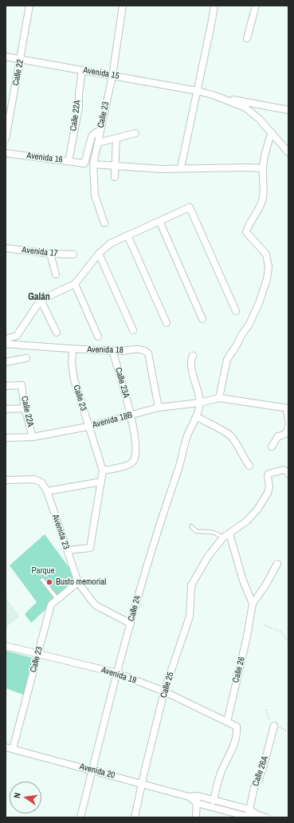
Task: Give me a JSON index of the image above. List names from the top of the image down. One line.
{"streets":{"street":["Calle 22","Avenida 15","Calle 23","Calle 22A","Avenida 16","Avenida 17","Avenida 18","Calle 23A","Avenida 18B","Avenida 23","Calle 24","Calle 26","Avenida 19","Calle 25","Avenida 20","Calle 26A"]},"crossings":[["Calle 22","Avenida 15"],["Avenida 15","Calle 23"],["Avenida 15","Calle 22A"],["Calle 23","Avenida 16"],["Calle 23","Avenida 18"],["Calle 23","Avenida 18B"],["Calle 23","Avenida 23"],["Calle 23","Avenida 19"],["Calle 23","Avenida 20"],["Calle 22A","Avenida 16"],["Calle 22A","Avenida 18B"],["Avenida 18","Calle 23A"],["Avenida 18","Avenida 18B"],["Calle 23A","Avenida 18B"],["Avenida 18B","Calle 24"],["Avenida 23","Calle 24"],["Calle 24","Avenida 19"],["Calle 24","Avenida 20"],["Calle 26","Avenida 19"],["Avenida 19","Calle 25"],["Calle 25","Avenida 20"],["Avenida 20","Calle 26A"]],"districts":["Galán"],"parks":["Parque"],"places":["Busto memorial"],"north":"left"}
